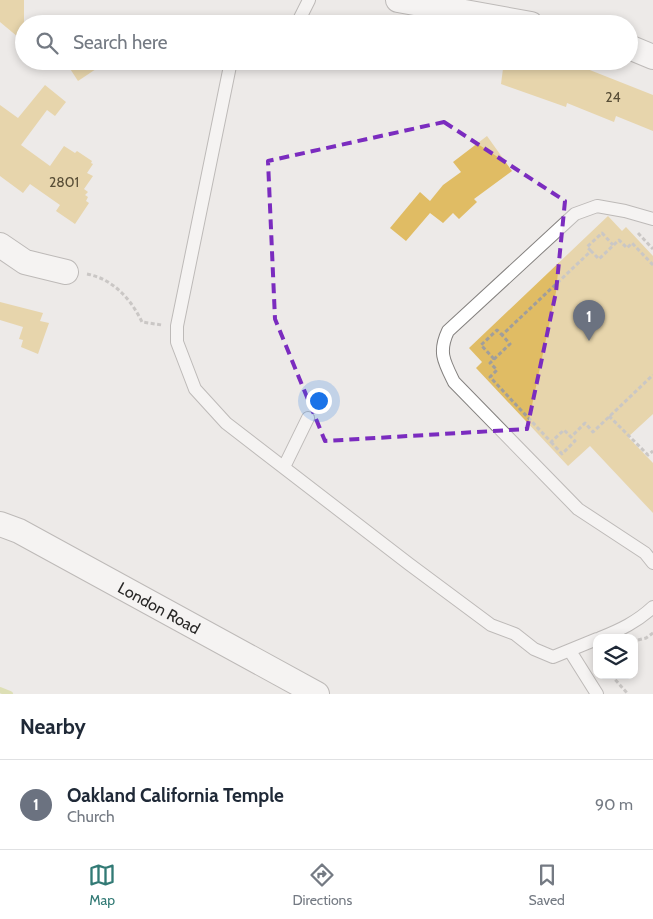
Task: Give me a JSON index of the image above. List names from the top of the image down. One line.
{"streets":{"street":["London Road"]},"house_numbers":["24","2801"],"page":{"search":"Search here","pins":"1","heading":"Nearby","list":[{"mark":"1","name":"Oakland California Temple","note":"Church","value":"90 m"}],"nav":["Map","Directions","Saved"]}}
